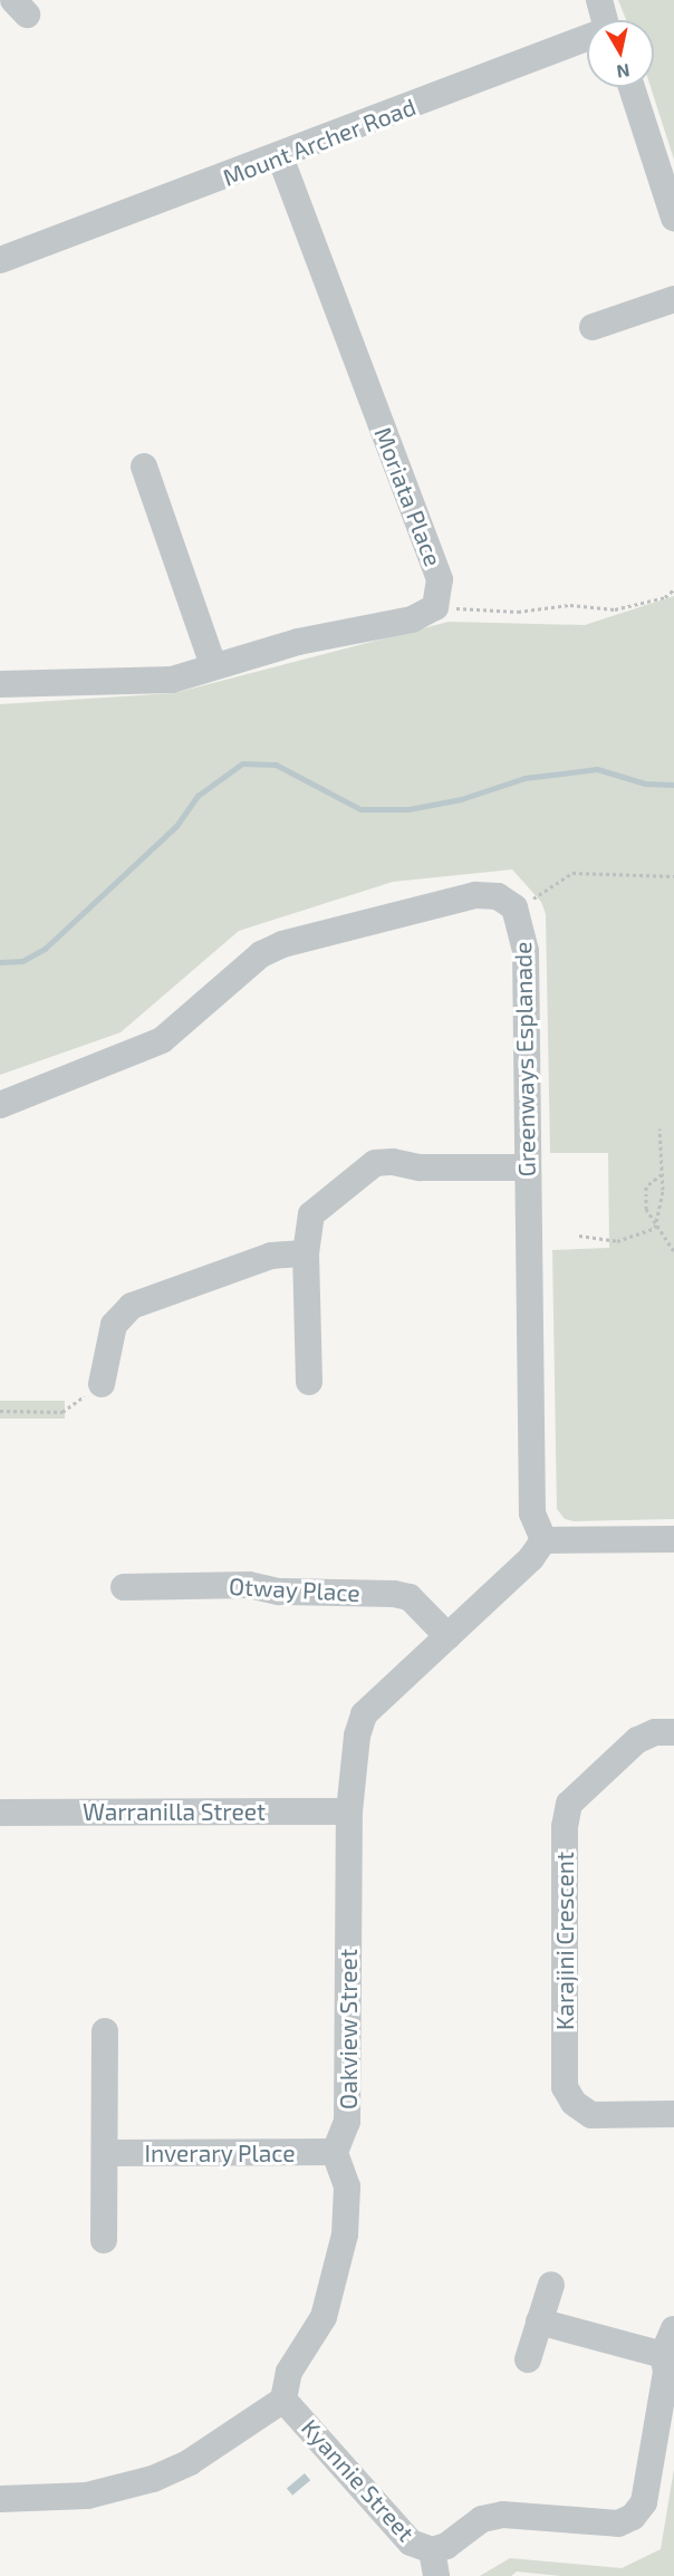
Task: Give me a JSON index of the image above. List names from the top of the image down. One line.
{"streets":{"street":["Mount Archer Road","Moriata Place","Greenways Esplanade","Otway Place","Warranilla Street","Karajini Crescent","Oakview Street","Inverary Place","Kyannie Street"]},"crossings":[["Mount Archer Road","Moriata Place"],["Greenways Esplanade","Oakview Street"],["Otway Place","Oakview Street"],["Warranilla Street","Oakview Street"],["Oakview Street","Inverary Place"]],"north":"bottom"}
